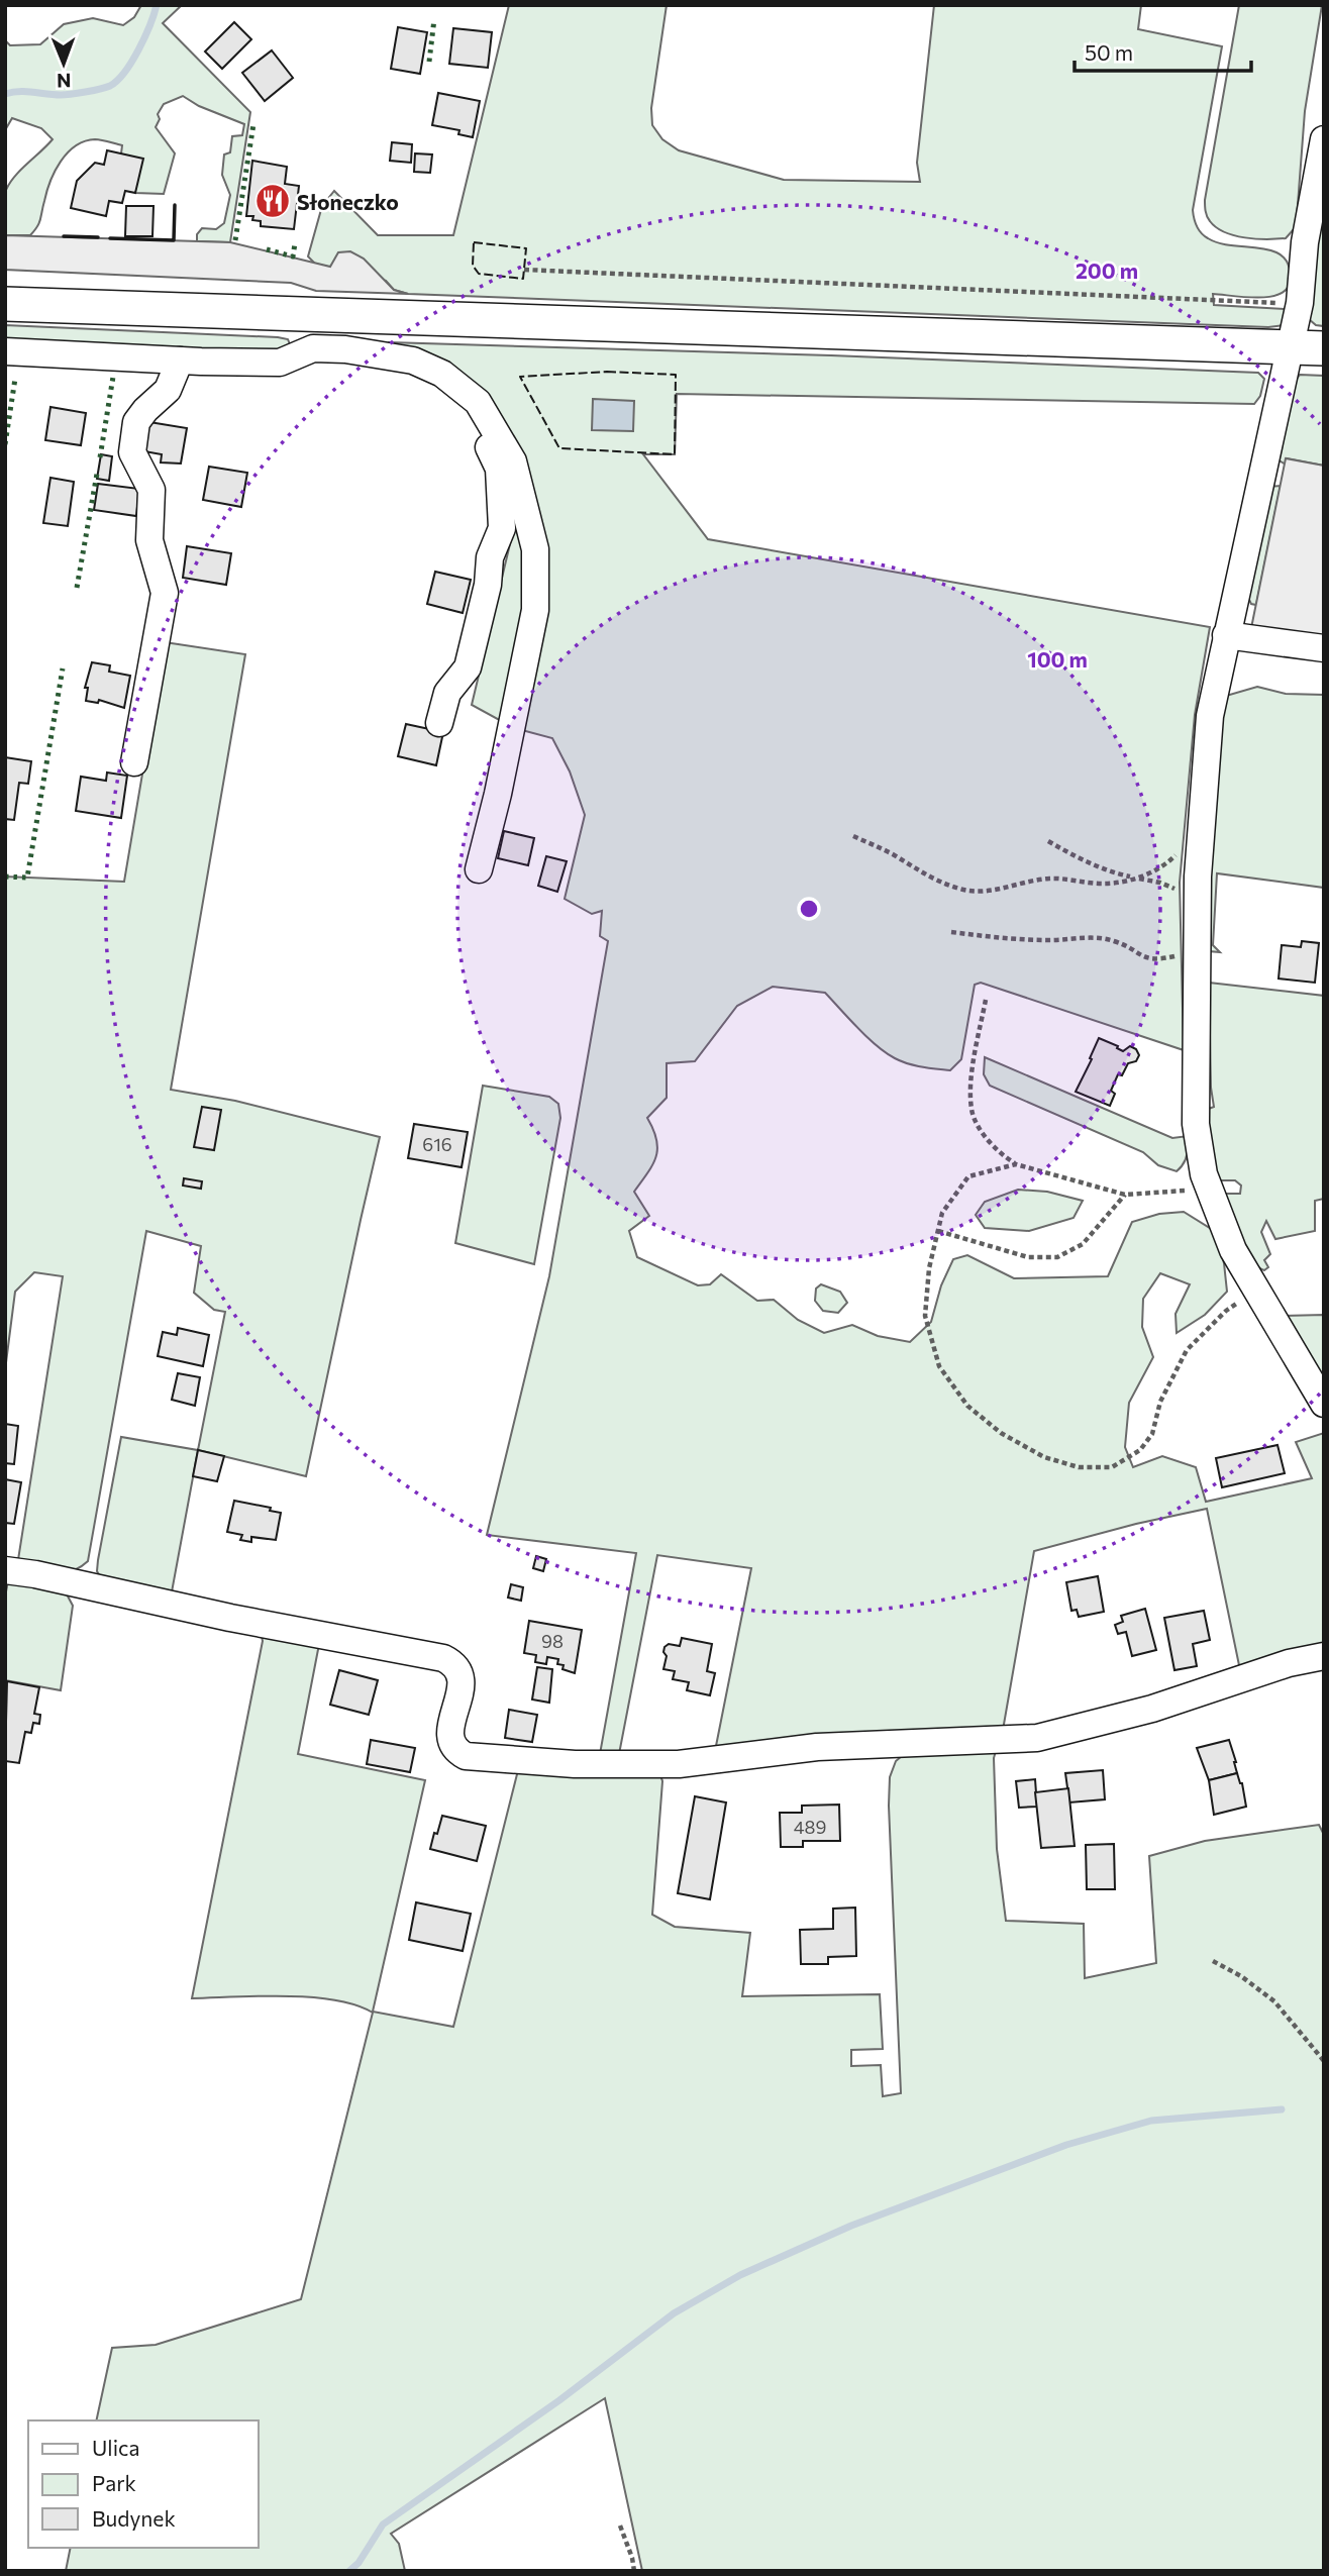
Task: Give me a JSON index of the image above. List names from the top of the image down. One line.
{"places":{"restaurant":["Słoneczko"]},"house_numbers":["616","98","489"],"legend":["Ulica","Park","Budynek"],"scale_bar":"50 m","north":"bottom","rings":["200 m","100 m"]}
